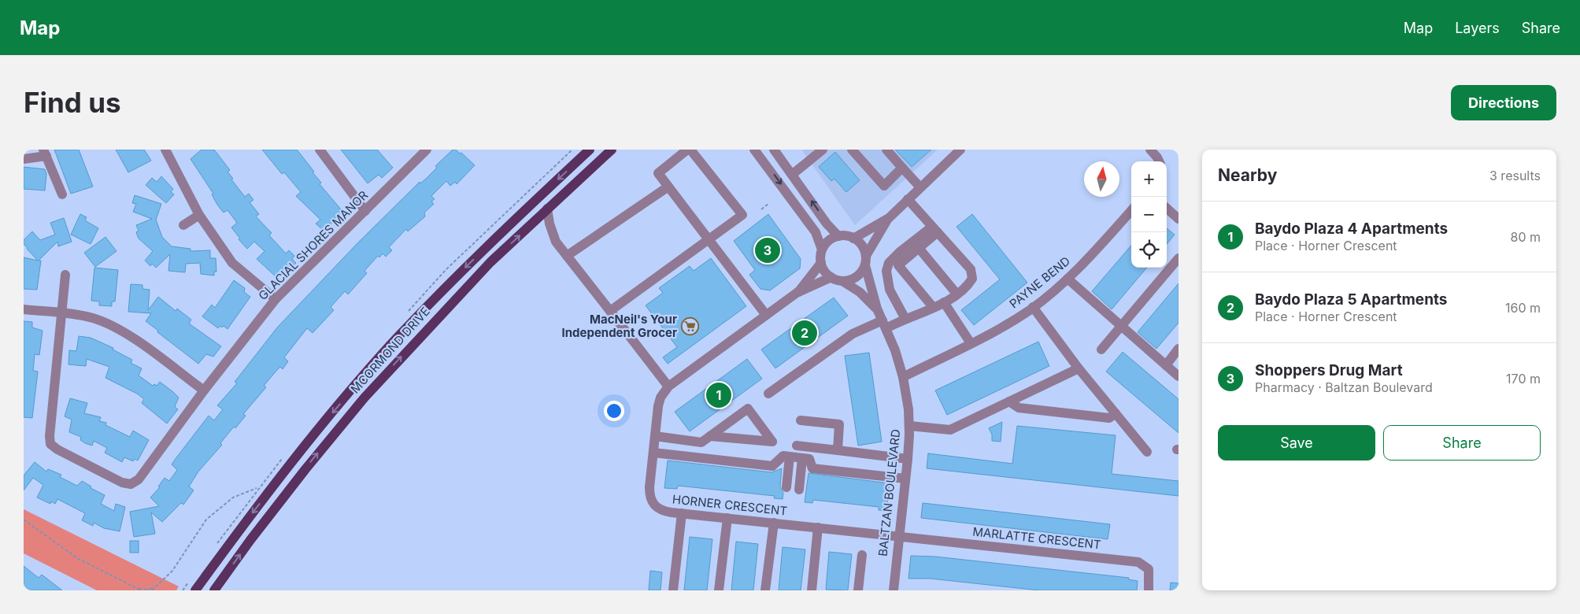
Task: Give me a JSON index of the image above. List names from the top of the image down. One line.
{"streets":{"main road":["MCORMOND DRIVE"],"street":["GLACIAL SHORES MANOR","PAYNE BEND","BALTZAN BOULEVARD","HORNER CRESCENT","MARLATTE CRESCENT"]},"crossings":[["PAYNE BEND","BALTZAN BOULEVARD"],["BALTZAN BOULEVARD","HORNER CRESCENT"],["BALTZAN BOULEVARD","MARLATTE CRESCENT"],["HORNER CRESCENT","MARLATTE CRESCENT"]],"places":{"supermarket":["MacNeil's Your Independent Grocer"]},"north":"top","page":{"header":"Map","nav":["Map","Layers","Share"],"buttons":["Directions",["Save","Share"]],"title":"Find us","heading":["Nearby","3 results"],"map_buttons":["+","−"],"list":[{"mark":"1","name":"Baydo Plaza 4 Apartments","note":"Place · Horner Crescent","value":"80 m"},{"mark":"2","name":"Baydo Plaza 5 Apartments","note":"Place · Horner Crescent","value":"160 m"},{"mark":"3","name":"Shoppers Drug Mart","note":"Pharmacy · Baltzan Boulevard","value":"170 m"}],"pins":["3","2","1"]}}
